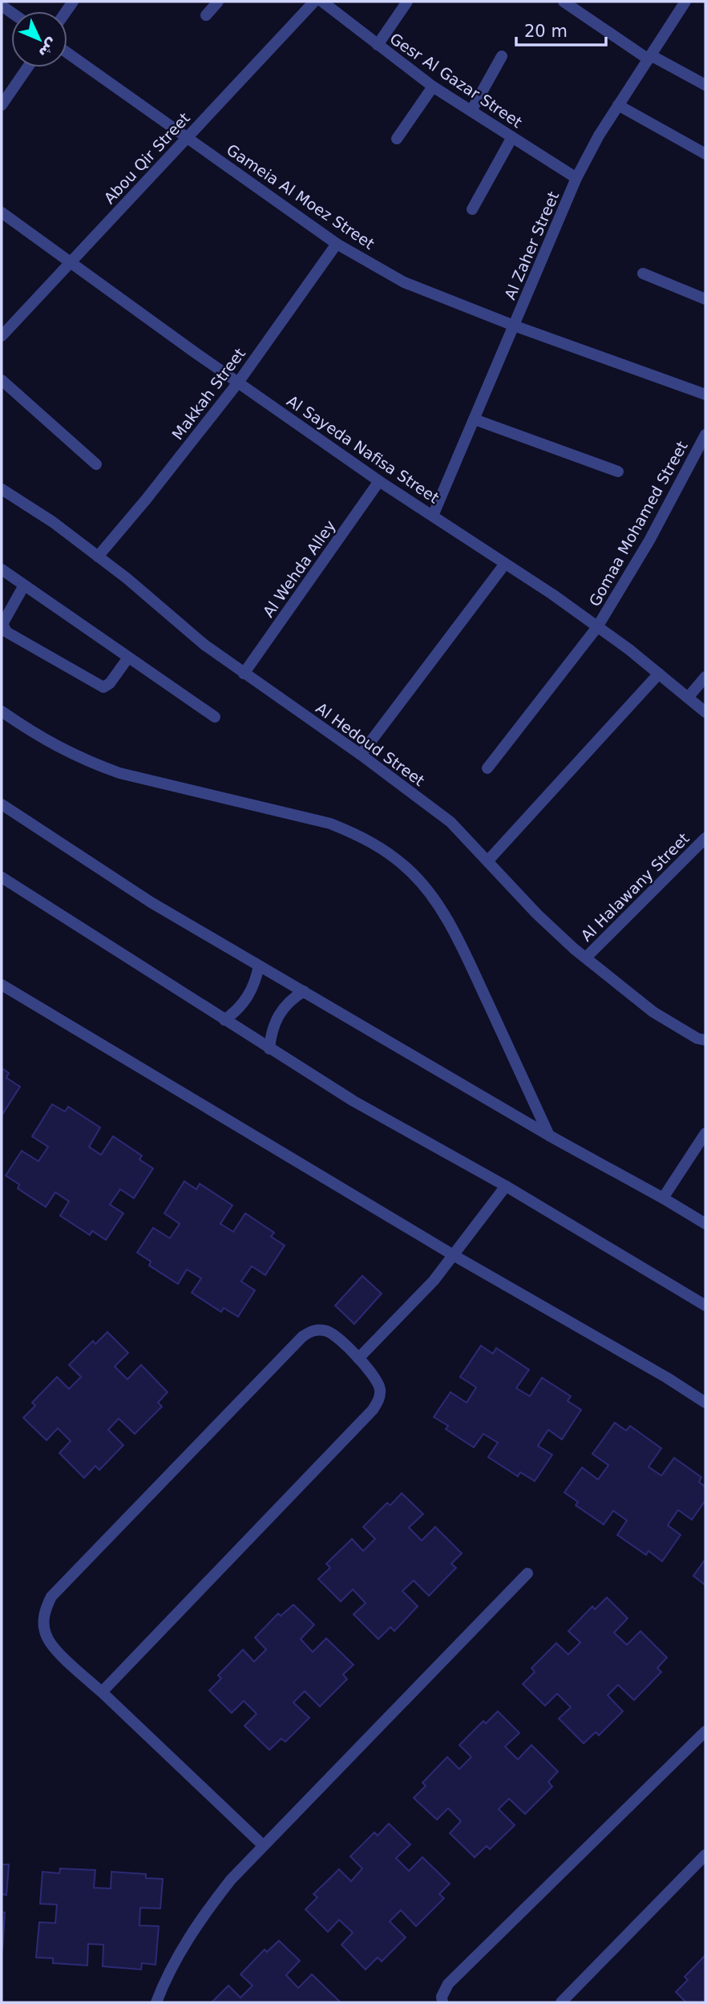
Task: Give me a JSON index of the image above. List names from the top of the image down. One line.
{"streets":{"street":["Gesr Al Gazar Street","Abou Qir Street","Gameia Al Moez Street","Al Zaher Street","Makkah Street","Al Sayeda Nafisa Street","Gomaa Mohamed Street","Al Wehda Alley","Al Hedoud Street","Al Halawany Street"]},"crossings":[["Gesr Al Gazar Street","Al Zaher Street"],["Abou Qir Street","Gameia Al Moez Street"],["Abou Qir Street","Al Sayeda Nafisa Street"],["Gameia Al Moez Street","Al Zaher Street"],["Gameia Al Moez Street","Makkah Street"],["Al Zaher Street","Al Sayeda Nafisa Street"],["Makkah Street","Al Sayeda Nafisa Street"],["Makkah Street","Al Hedoud Street"],["Al Sayeda Nafisa Street","Gomaa Mohamed Street"],["Al Sayeda Nafisa Street","Al Wehda Alley"],["Al Wehda Alley","Al Hedoud Street"],["Al Hedoud Street","Al Halawany Street"]],"scale_bar":"20 m","north":"bottom right"}
